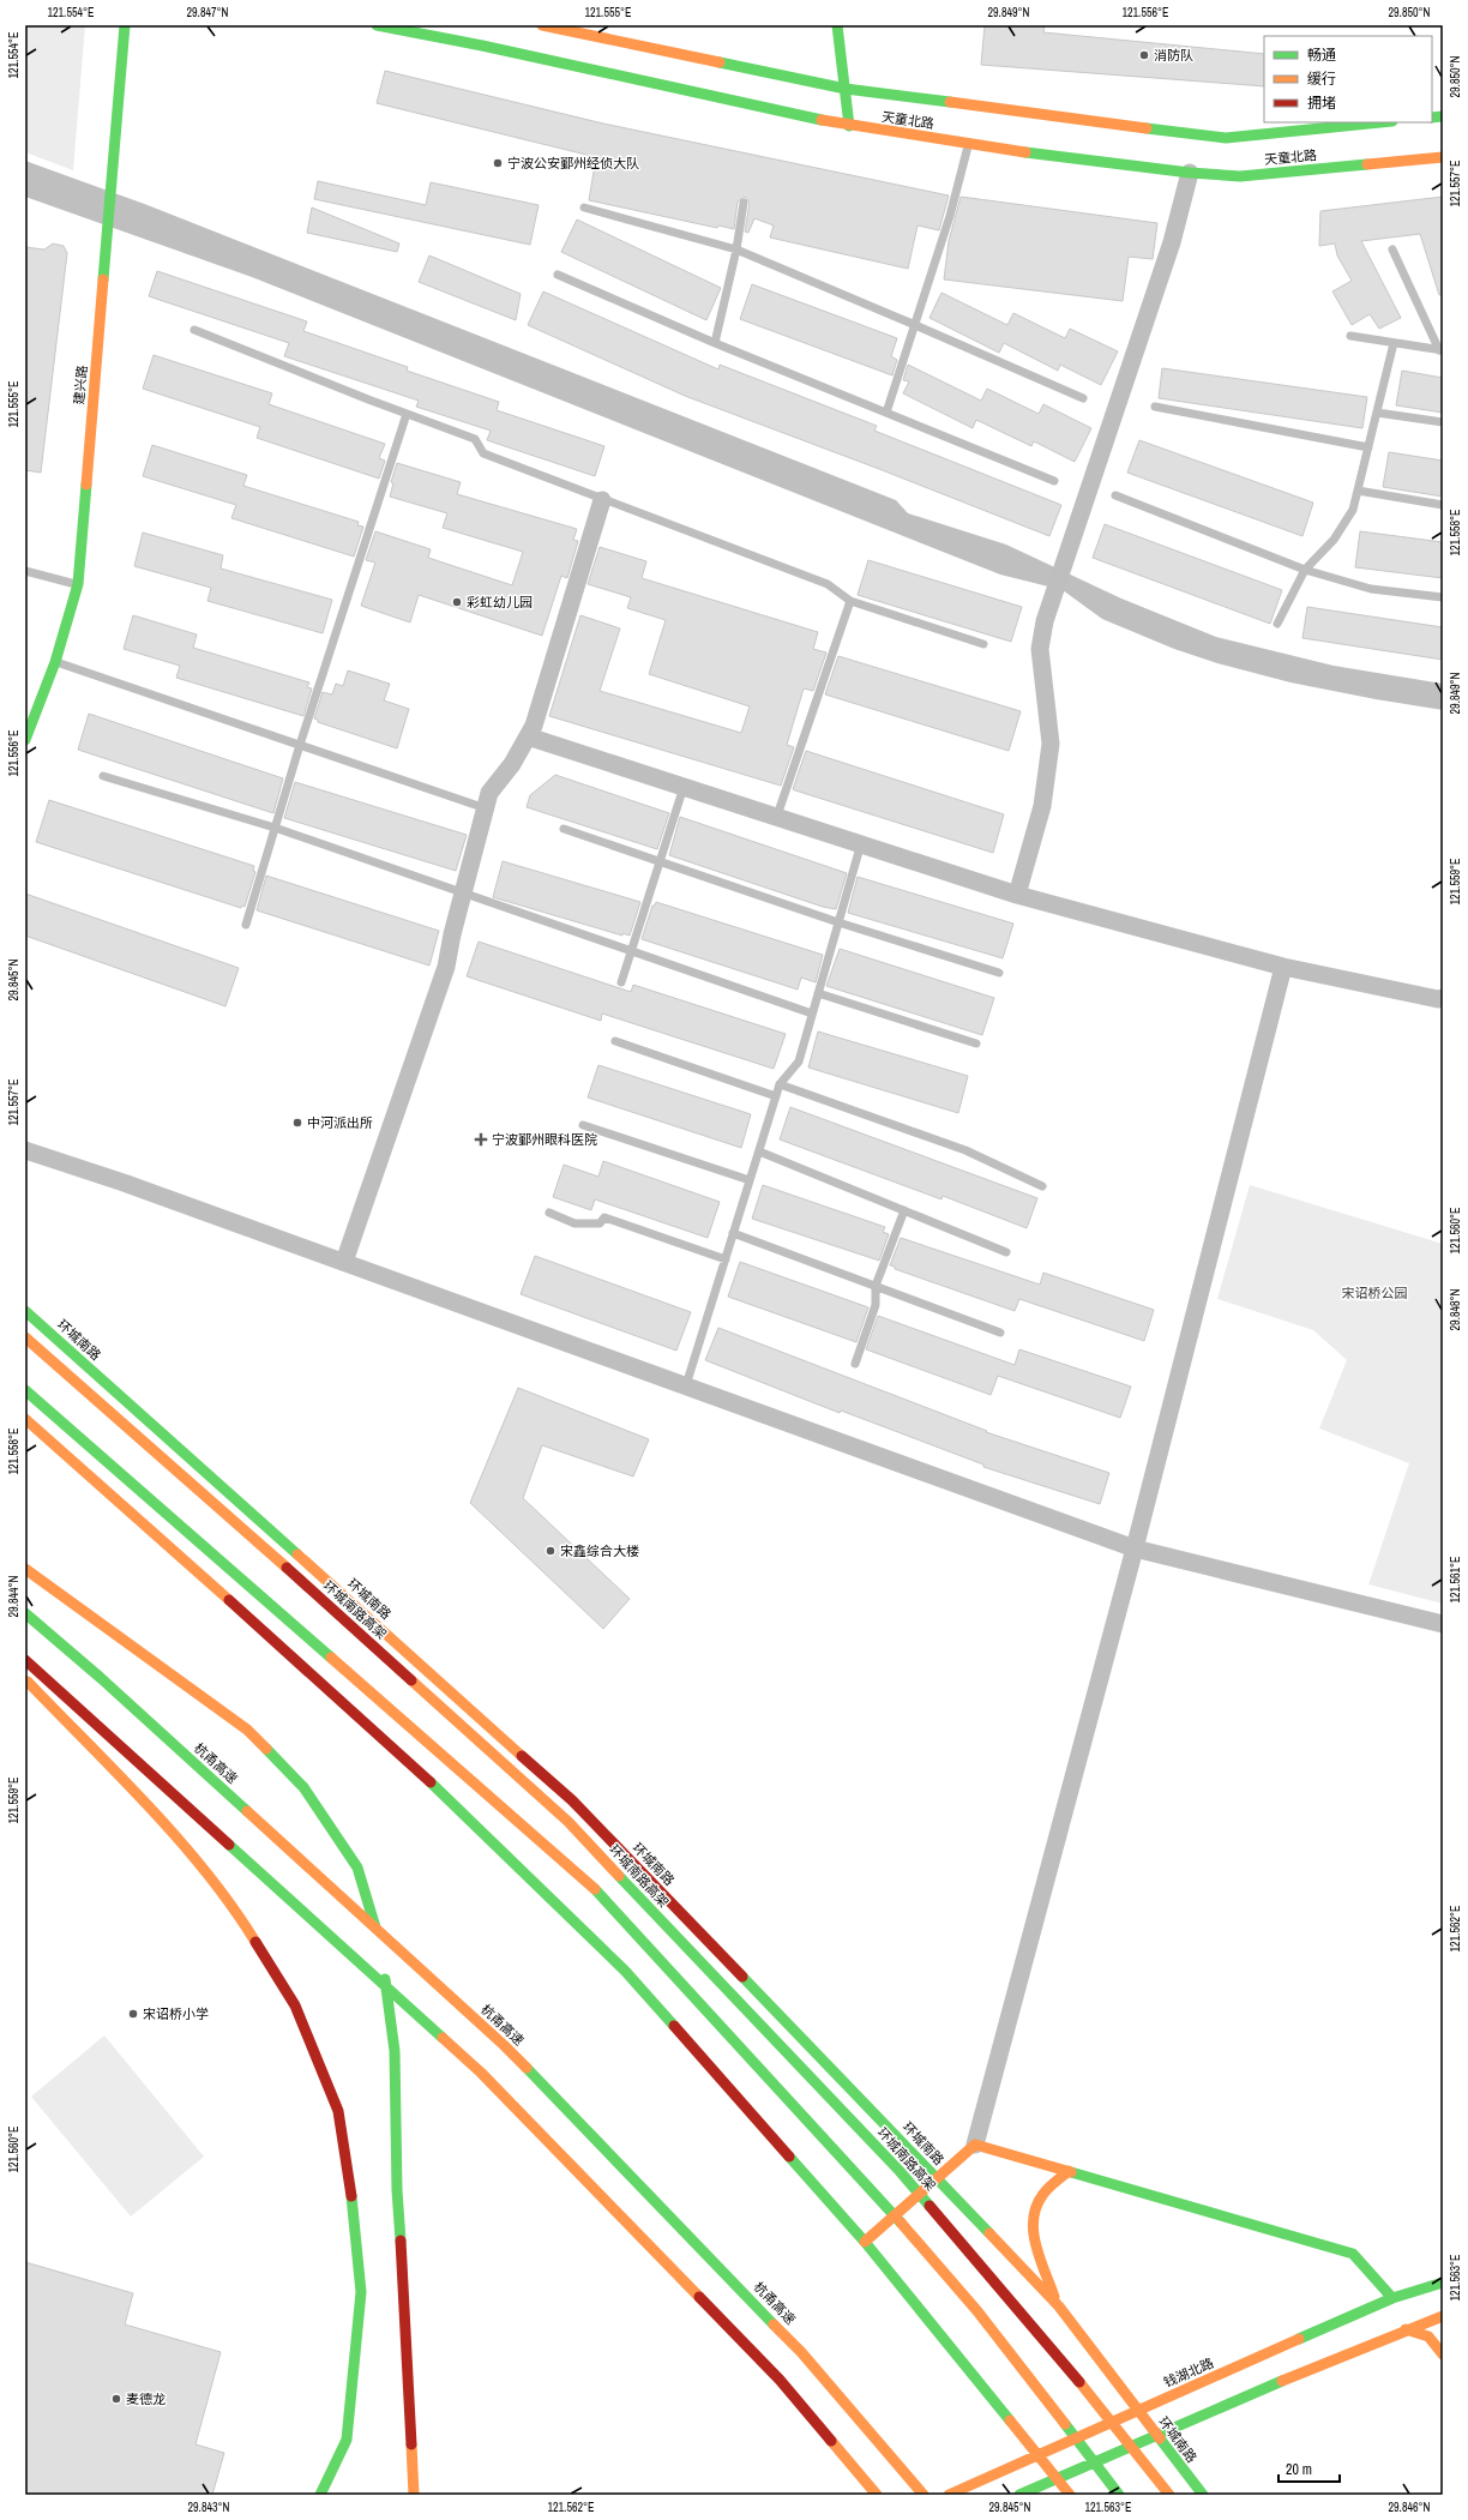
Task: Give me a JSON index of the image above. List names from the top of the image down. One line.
{"streets":{"main road":["天童北路","建兴路","环城南路","环城南路高架","杭甬高速","钱湖北路"]},"parks":["宋诏桥公园"],"places":{"other":["消防队","宁波公安鄞州经侦大队","彩虹幼儿园","中河派出所","宋鑫综合大楼","宋诏桥小学","麦德龙"],"health":["宁波鄞州眼科医院"]},"legend":["畅通","缓行","拥堵"],"scale_bar":"20 m","coordinates":["121.554°E","29.847°N","121.555°E","29.849°N","121.556°E","29.850°N","121.557°E","121.558°E","121.559°E","29.845°N","121.560°E","29.848°N","121.561°E","29.844°N","121.562°E","121.563°E","29.843°N","29.846°N"]}
